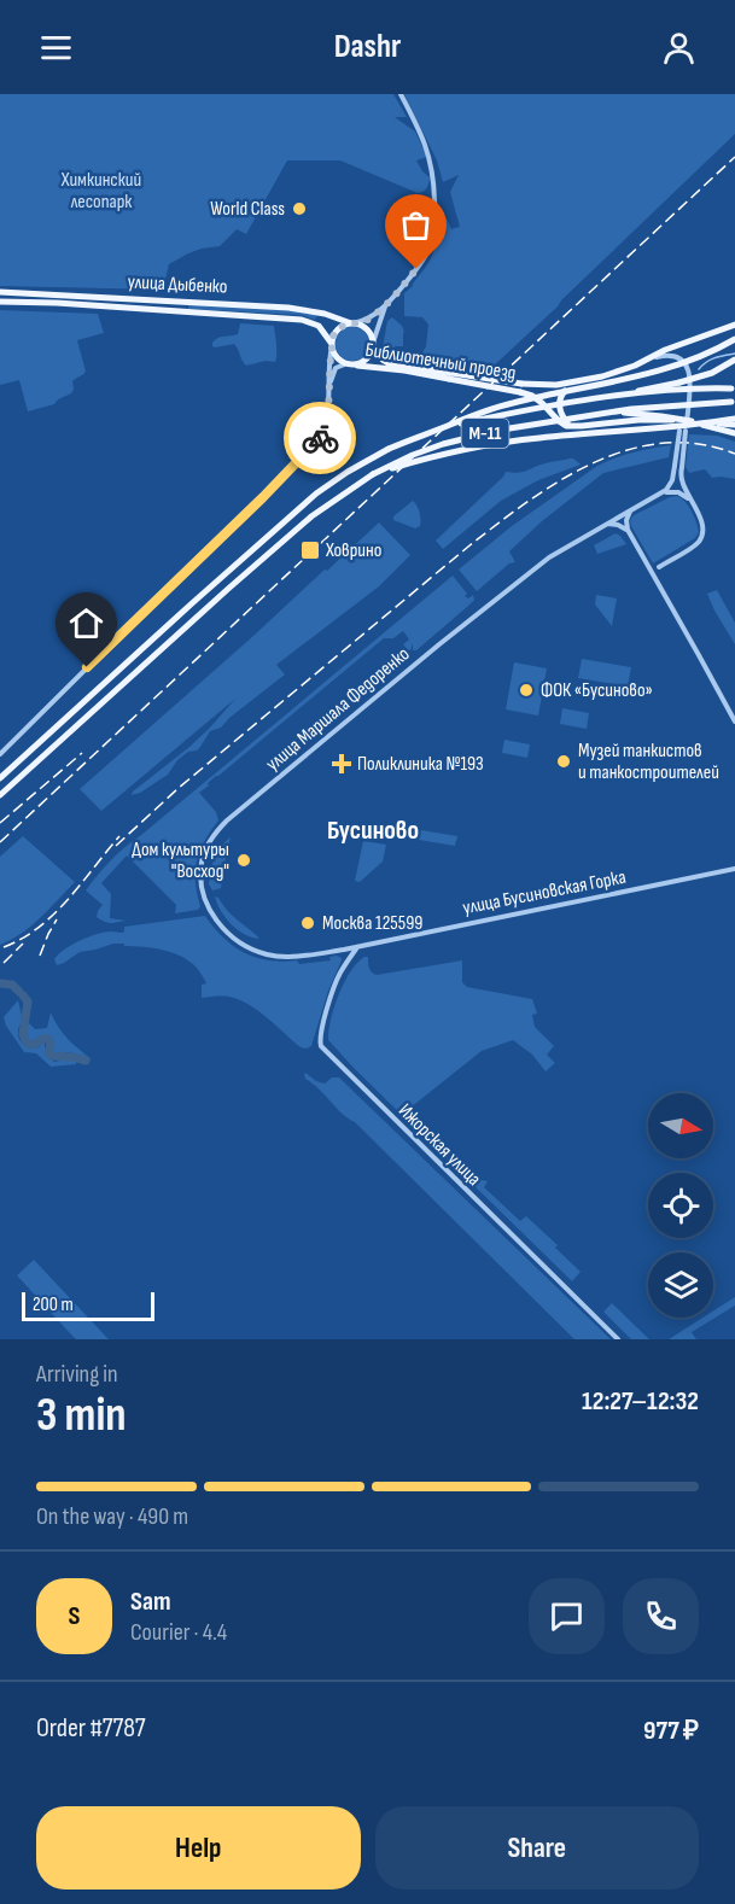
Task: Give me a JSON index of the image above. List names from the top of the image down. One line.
{"streets":{"main road":["улица Дыбенко","Библиотечный проезд","М-11"],"street":["улица Маршала Федоренко","улица Бусиновская Горка","Ижорская улица"]},"crossings":[["улица Дыбенко","Библиотечный проезд"],["улица Маршала Федоренко","улица Бусиновская Горка"],["улица Маршала Федоренко","Ижорская улица"],["улица Бусиновская Горка","Ижорская улица"]],"districts":["Бусиново"],"parks":["Химкинский лесопарк"],"places":{"other":["World Class","ФОК «Бусиново»","Музей танкистов и танкостроителей","Дом культуры \"Восход\"","Москва 125599"],"transit":["Ховрино"],"health":["Поликлиника №193"]},"scale_bar":"200 m","north":"right","page":{"header":"Dashr","scale":"200 m","heading":["3 min","Arriving in","12:27–12:32"],"panel":["Sam","Courier · 4.4","Order #7787","977 ₽"],"bar":"On the way · 490 m","round":"S","buttons":["Help","Share"]}}
